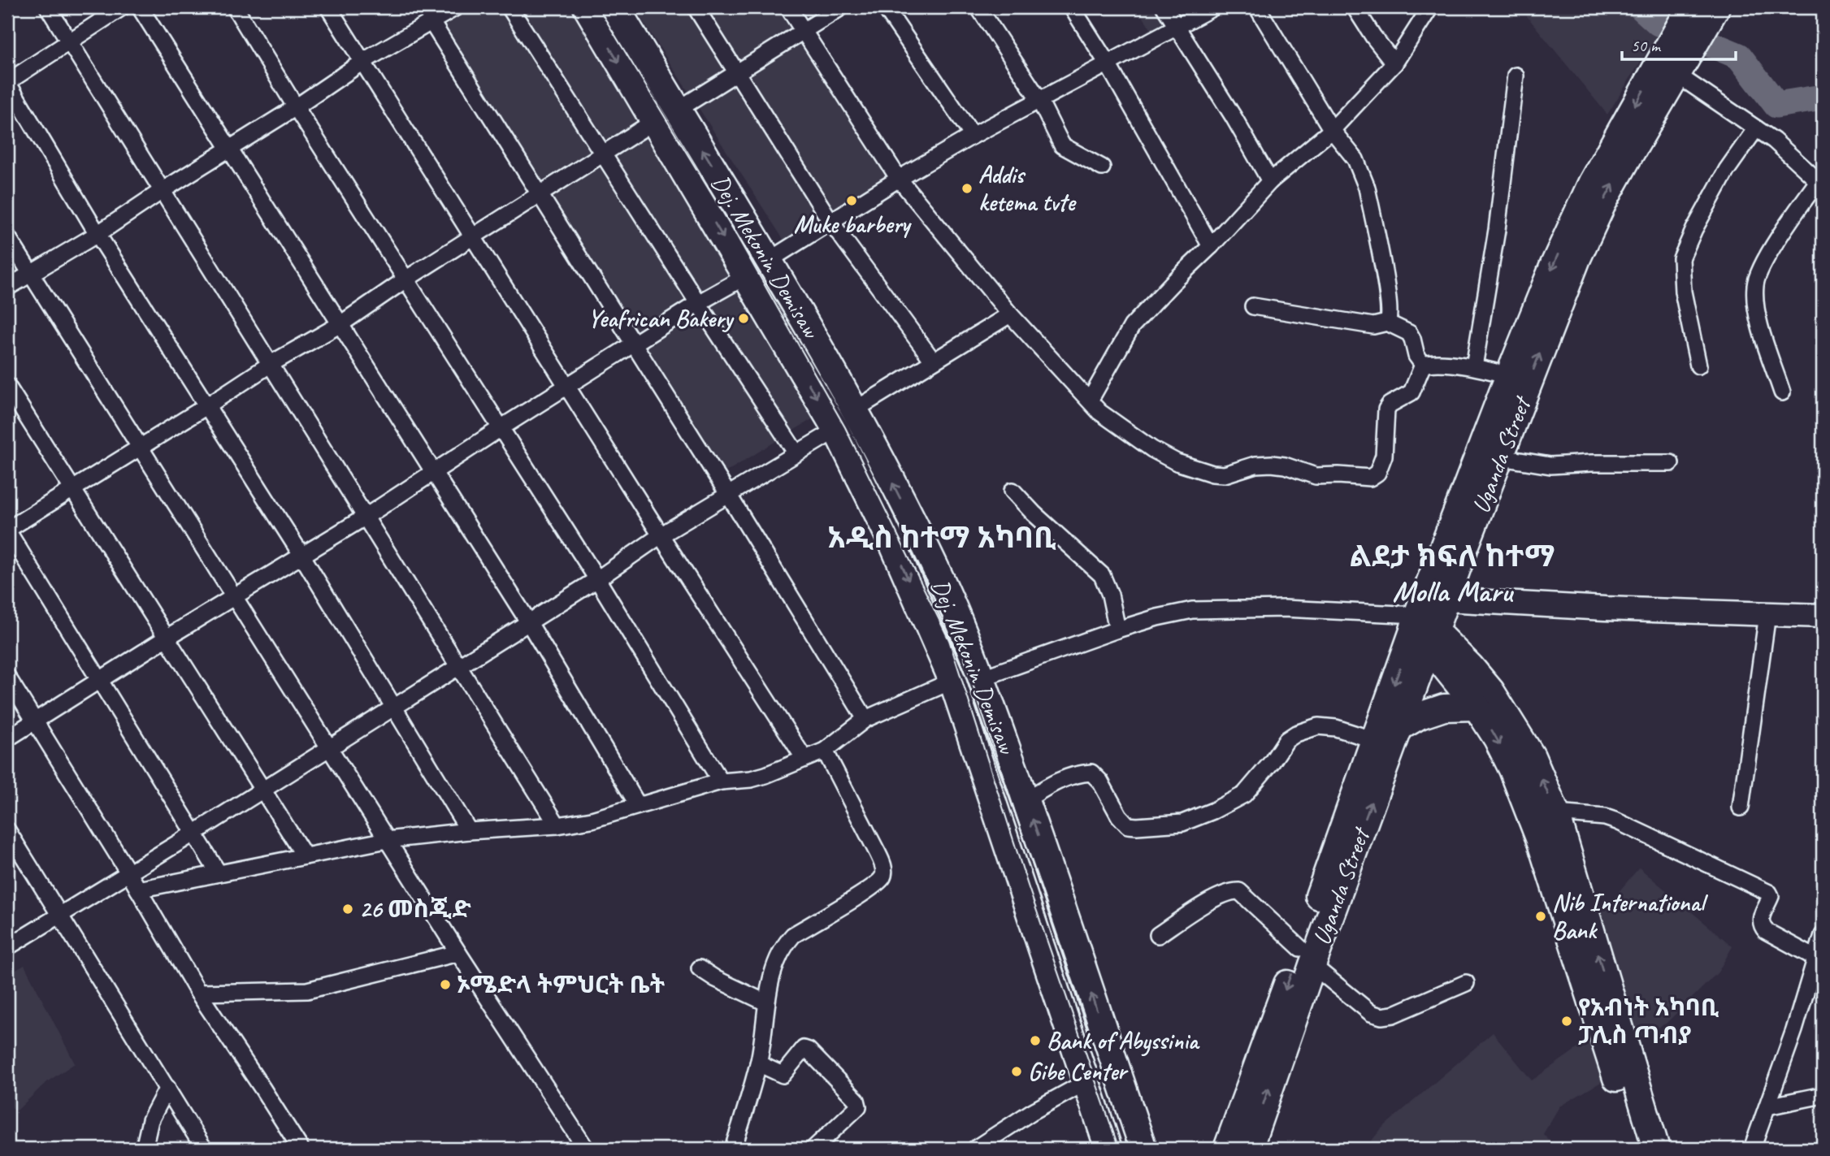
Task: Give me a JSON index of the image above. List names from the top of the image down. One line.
{"streets":{"main road":["Dej. Mekonin Demisaw","Uganda Street"]},"districts":["አዲስ ከተማ አካባቢ","ልደታ ክፍለ ከተማ Molla Maru"],"places":["Addis ketema tvte","Muke barbery","Yeafrican Bakery","26 መስጂድ","Nib International Bank","ኦሜድላ ትምህርት ቤት","የአብነት አካባቢ ፓሊስ ጣብያ","Bank of Abyssinia","Gibe Center"],"scale_bar":"50 m"}
